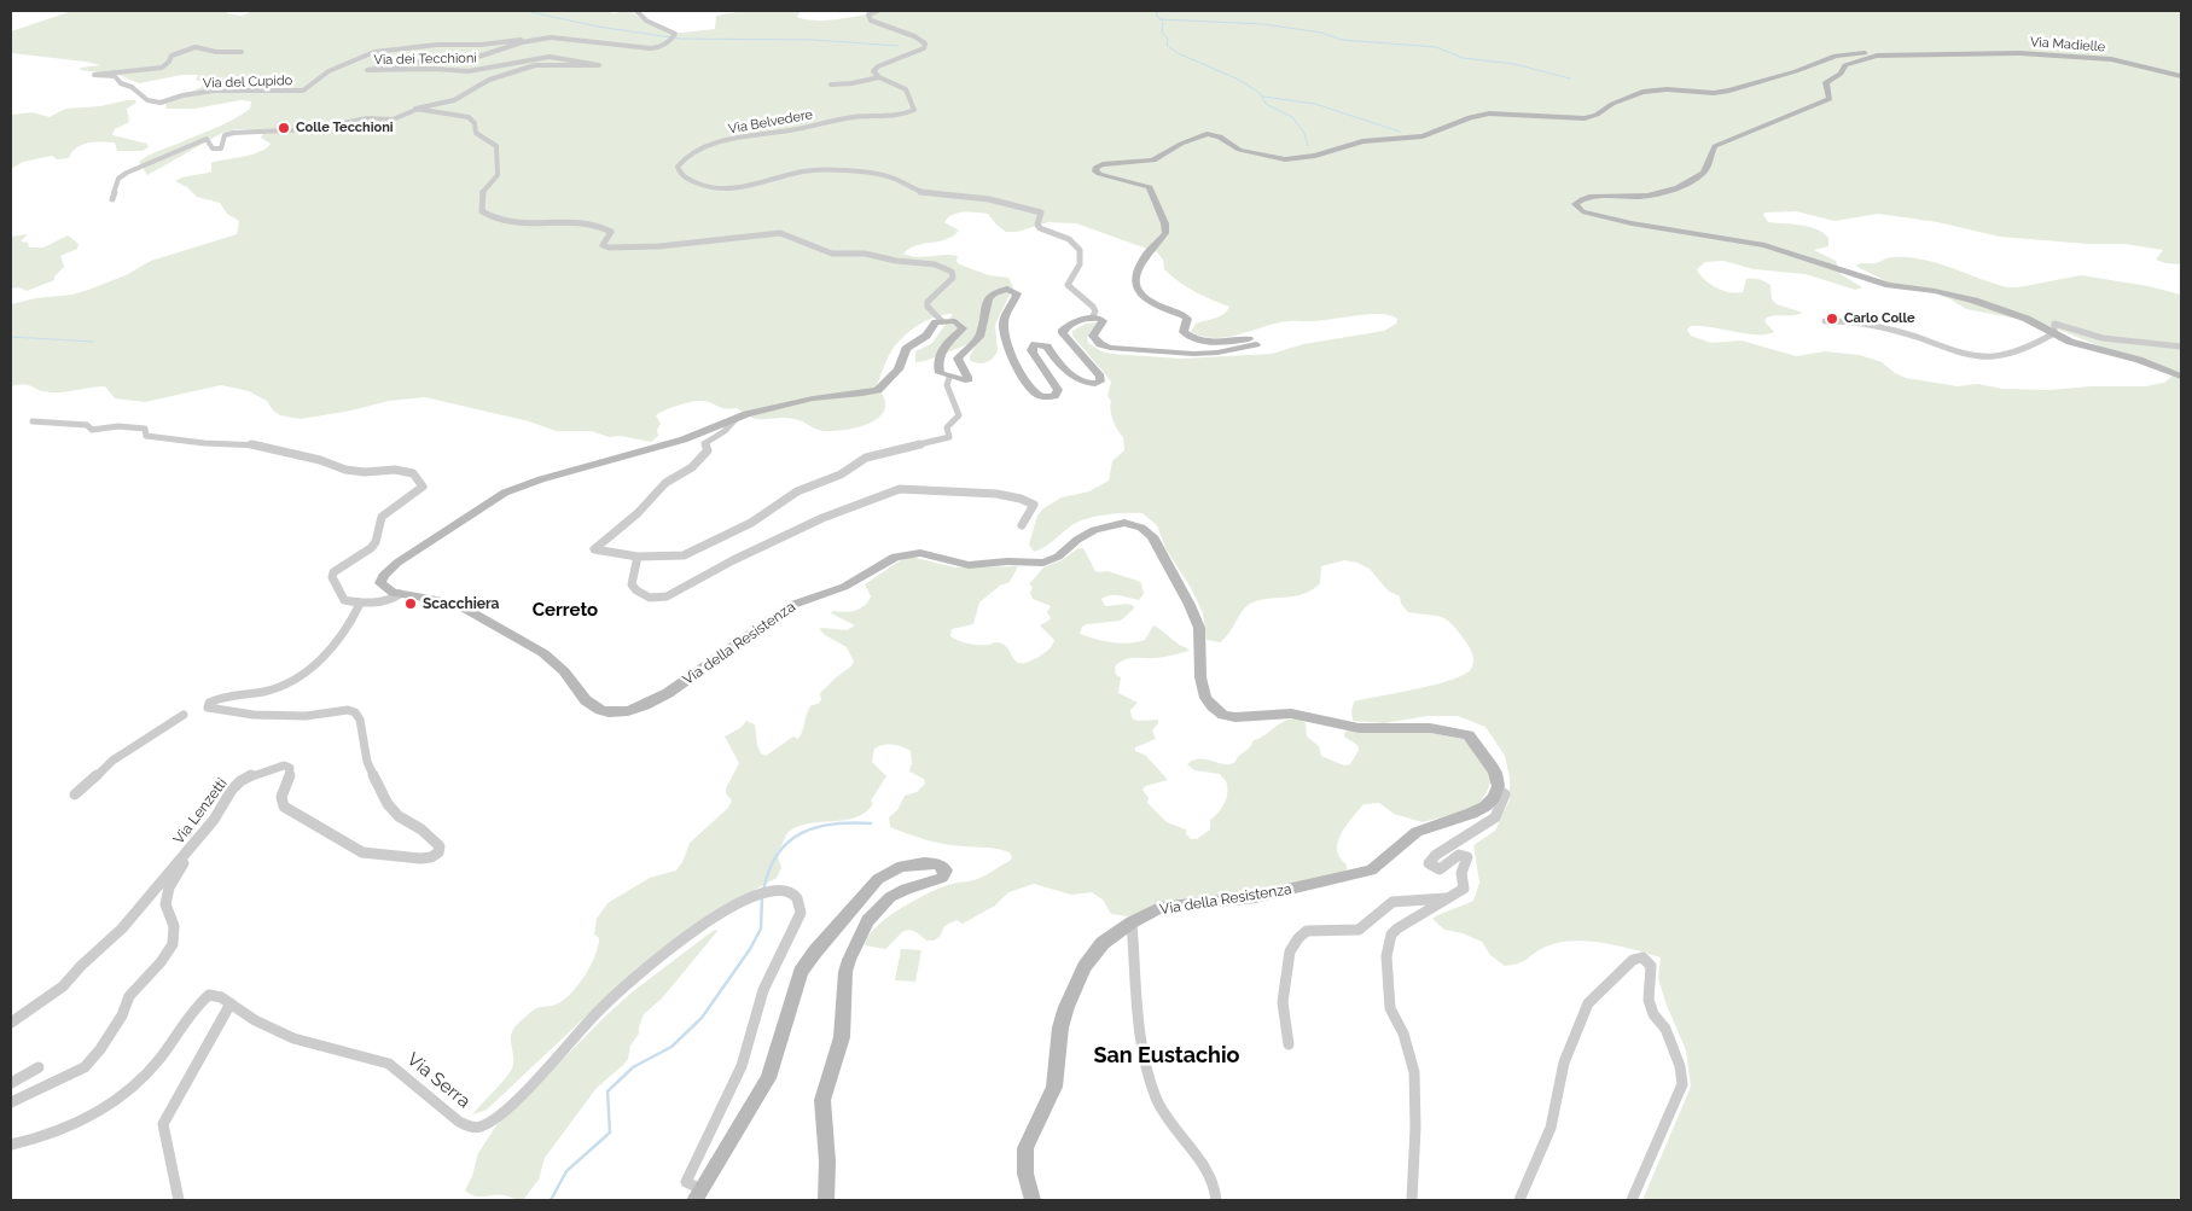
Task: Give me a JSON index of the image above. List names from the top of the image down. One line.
{"streets":{"street":["Via Madielle","Via dei Tecchioni","Via del Cupido","Via Belvedere","Via della Resistenza","Via Lenzetti","Via Serra"]},"crossings":[["Via dei Tecchioni","Via del Cupido"]],"districts":["Cerreto","San Eustachio"],"places":["Colle Tecchioni","Carlo Colle","Scacchiera"]}
